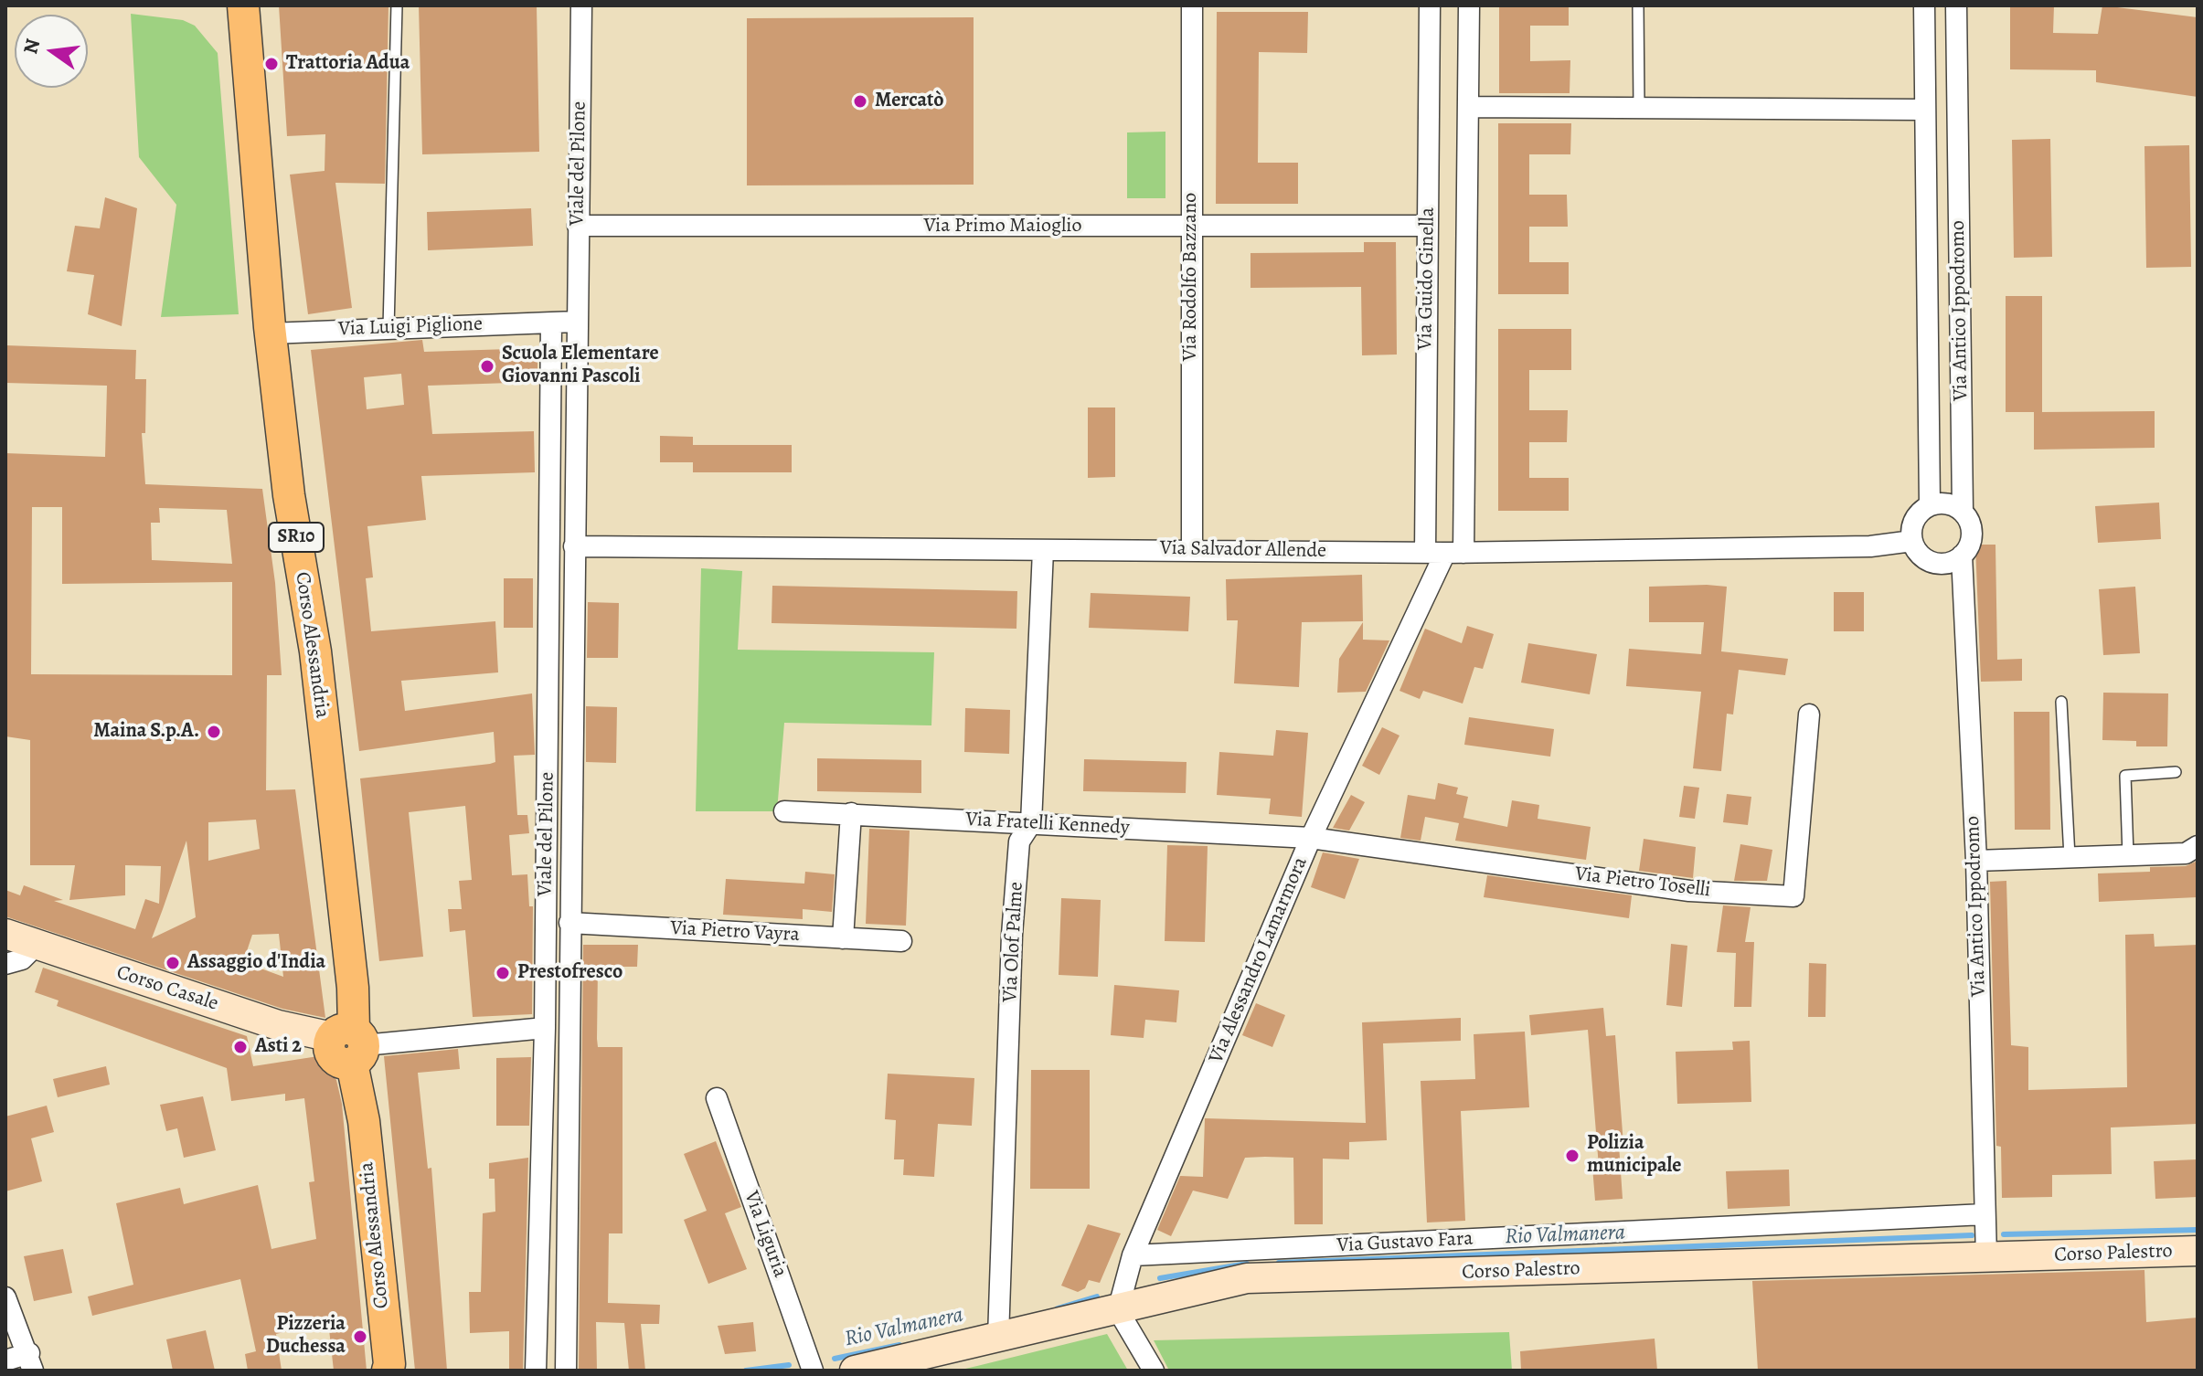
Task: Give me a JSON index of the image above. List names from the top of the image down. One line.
{"streets":{"main road":["SR10","Corso Alessandria"],"street":["Viale del Pilone","Via Primo Maioglio","Via Rodolfo Bazzano","Via Guido Ginella","Via Antico Ippodromo","Via Luigi Piglione","Via Salvador Allende","Via Fratelli Kennedy","Via Pietro Toselli","Via Pietro Vayra","Via Olof Palme","Via Alessandro Lamarmora","Corso Casale","Via Liguria","Via Gustavo Fara","Corso Palestro"]},"crossings":[["Viale del Pilone","Via Primo Maioglio"],["Viale del Pilone","Via Luigi Piglione"],["Viale del Pilone","Via Salvador Allende"],["Viale del Pilone","Via Pietro Vayra"],["Via Primo Maioglio","Via Rodolfo Bazzano"],["Via Primo Maioglio","Via Guido Ginella"],["Via Rodolfo Bazzano","Via Salvador Allende"],["Via Guido Ginella","Via Salvador Allende"],["Via Guido Ginella","Via Alessandro Lamarmora"],["Via Antico Ippodromo","Via Salvador Allende"],["Via Antico Ippodromo","Via Gustavo Fara"],["Via Antico Ippodromo","Corso Palestro"],["Via Luigi Piglione","Corso Alessandria"],["Via Salvador Allende","Via Olof Palme"],["Via Salvador Allende","Via Alessandro Lamarmora"],["Corso Alessandria","Corso Casale"],["Via Fratelli Kennedy","Via Pietro Toselli"],["Via Fratelli Kennedy","Via Olof Palme"],["Via Fratelli Kennedy","Via Alessandro Lamarmora"],["Via Pietro Toselli","Via Alessandro Lamarmora"],["Via Olof Palme","Corso Palestro"],["Via Alessandro Lamarmora","Via Gustavo Fara"],["Via Alessandro Lamarmora","Corso Palestro"]],"water":["Rio Valmanera"],"places":["Trattoria Adua","Mercatò","Scuola Elementare Giovanni Pascoli","Maina S.p.A.","Assaggio d'India","Prestofresco","Asti 2","Polizia municipale","Pizzeria Duchessa"],"north":"left"}
